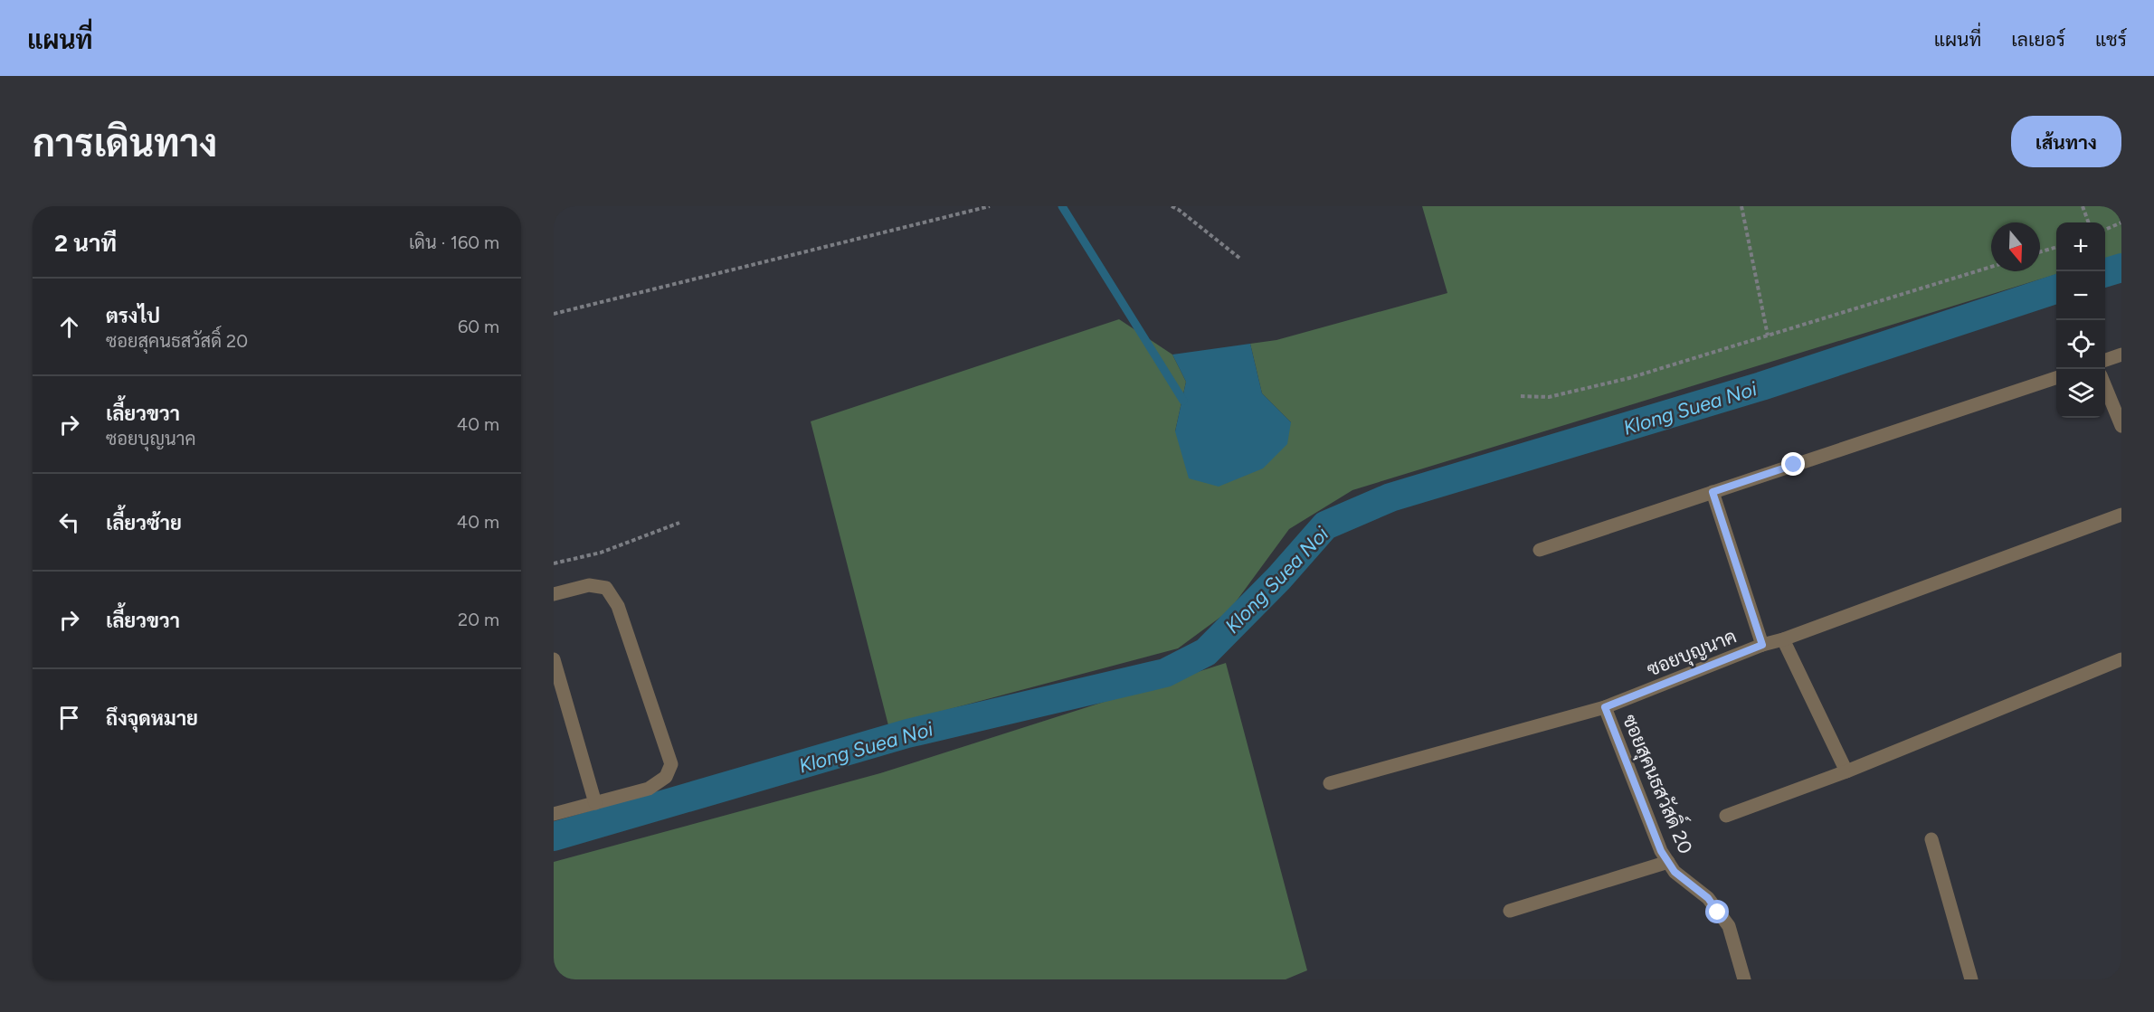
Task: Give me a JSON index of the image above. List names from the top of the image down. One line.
{"streets":{"street":["ซอยบุญนาค","ซอยสุคนธสวัสดิ์ 20"]},"crossings":[["ซอยบุญนาค","ซอยสุคนธสวัสดิ์ 20"]],"water":["Klong Suea Noi"],"north":"bottom","page":{"header":"แผนที่","nav":["แผนที่","เลเยอร์","แชร์"],"title":"การเดินทาง","buttons":"เส้นทาง","heading":["2 นาที","เดิน · 160 m"],"map_buttons":["+","−"],"list":[["ตรงไป","ซอยสุคนธสวัสดิ์ 20","60 m"],["เลี้ยวขวา","ซอยบุญนาค","40 m"],["เลี้ยวซ้าย","40 m"],["เลี้ยวขวา","20 m"],"ถึงจุดหมาย"]}}
